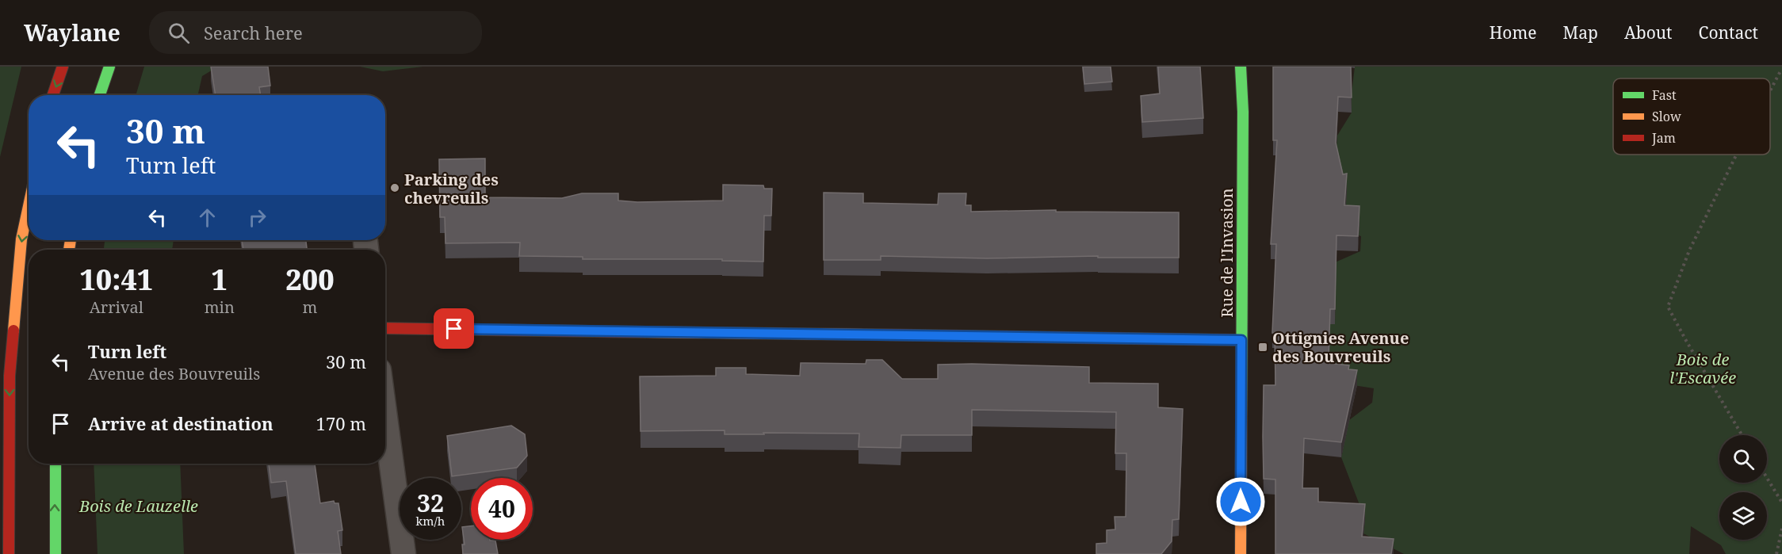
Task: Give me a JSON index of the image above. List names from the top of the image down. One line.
{"streets":{"main road":["Rue de l'Invasion"]},"parks":["Bois de l'Escavée","Bois de Lauzelle"],"places":{"other":["Parking des chevreuils"],"transit":["Ottignies Avenue des Bouvreuils"]},"legend":["Fast","Slow","Jam"],"page":{"header":"Waylane","search":"Search here","nav":["Home","Map","About","Contact"],"turn":["30 m","Turn left"],"eta":["10:41","Arrival","1","min","200","m"],"list":[{"name":"Turn left","note":"Avenue des Bouvreuils","value":"30 m"},{"name":"Arrive at destination","value":"170 m"}],"speed":"32 km/h","limit":"40"}}
